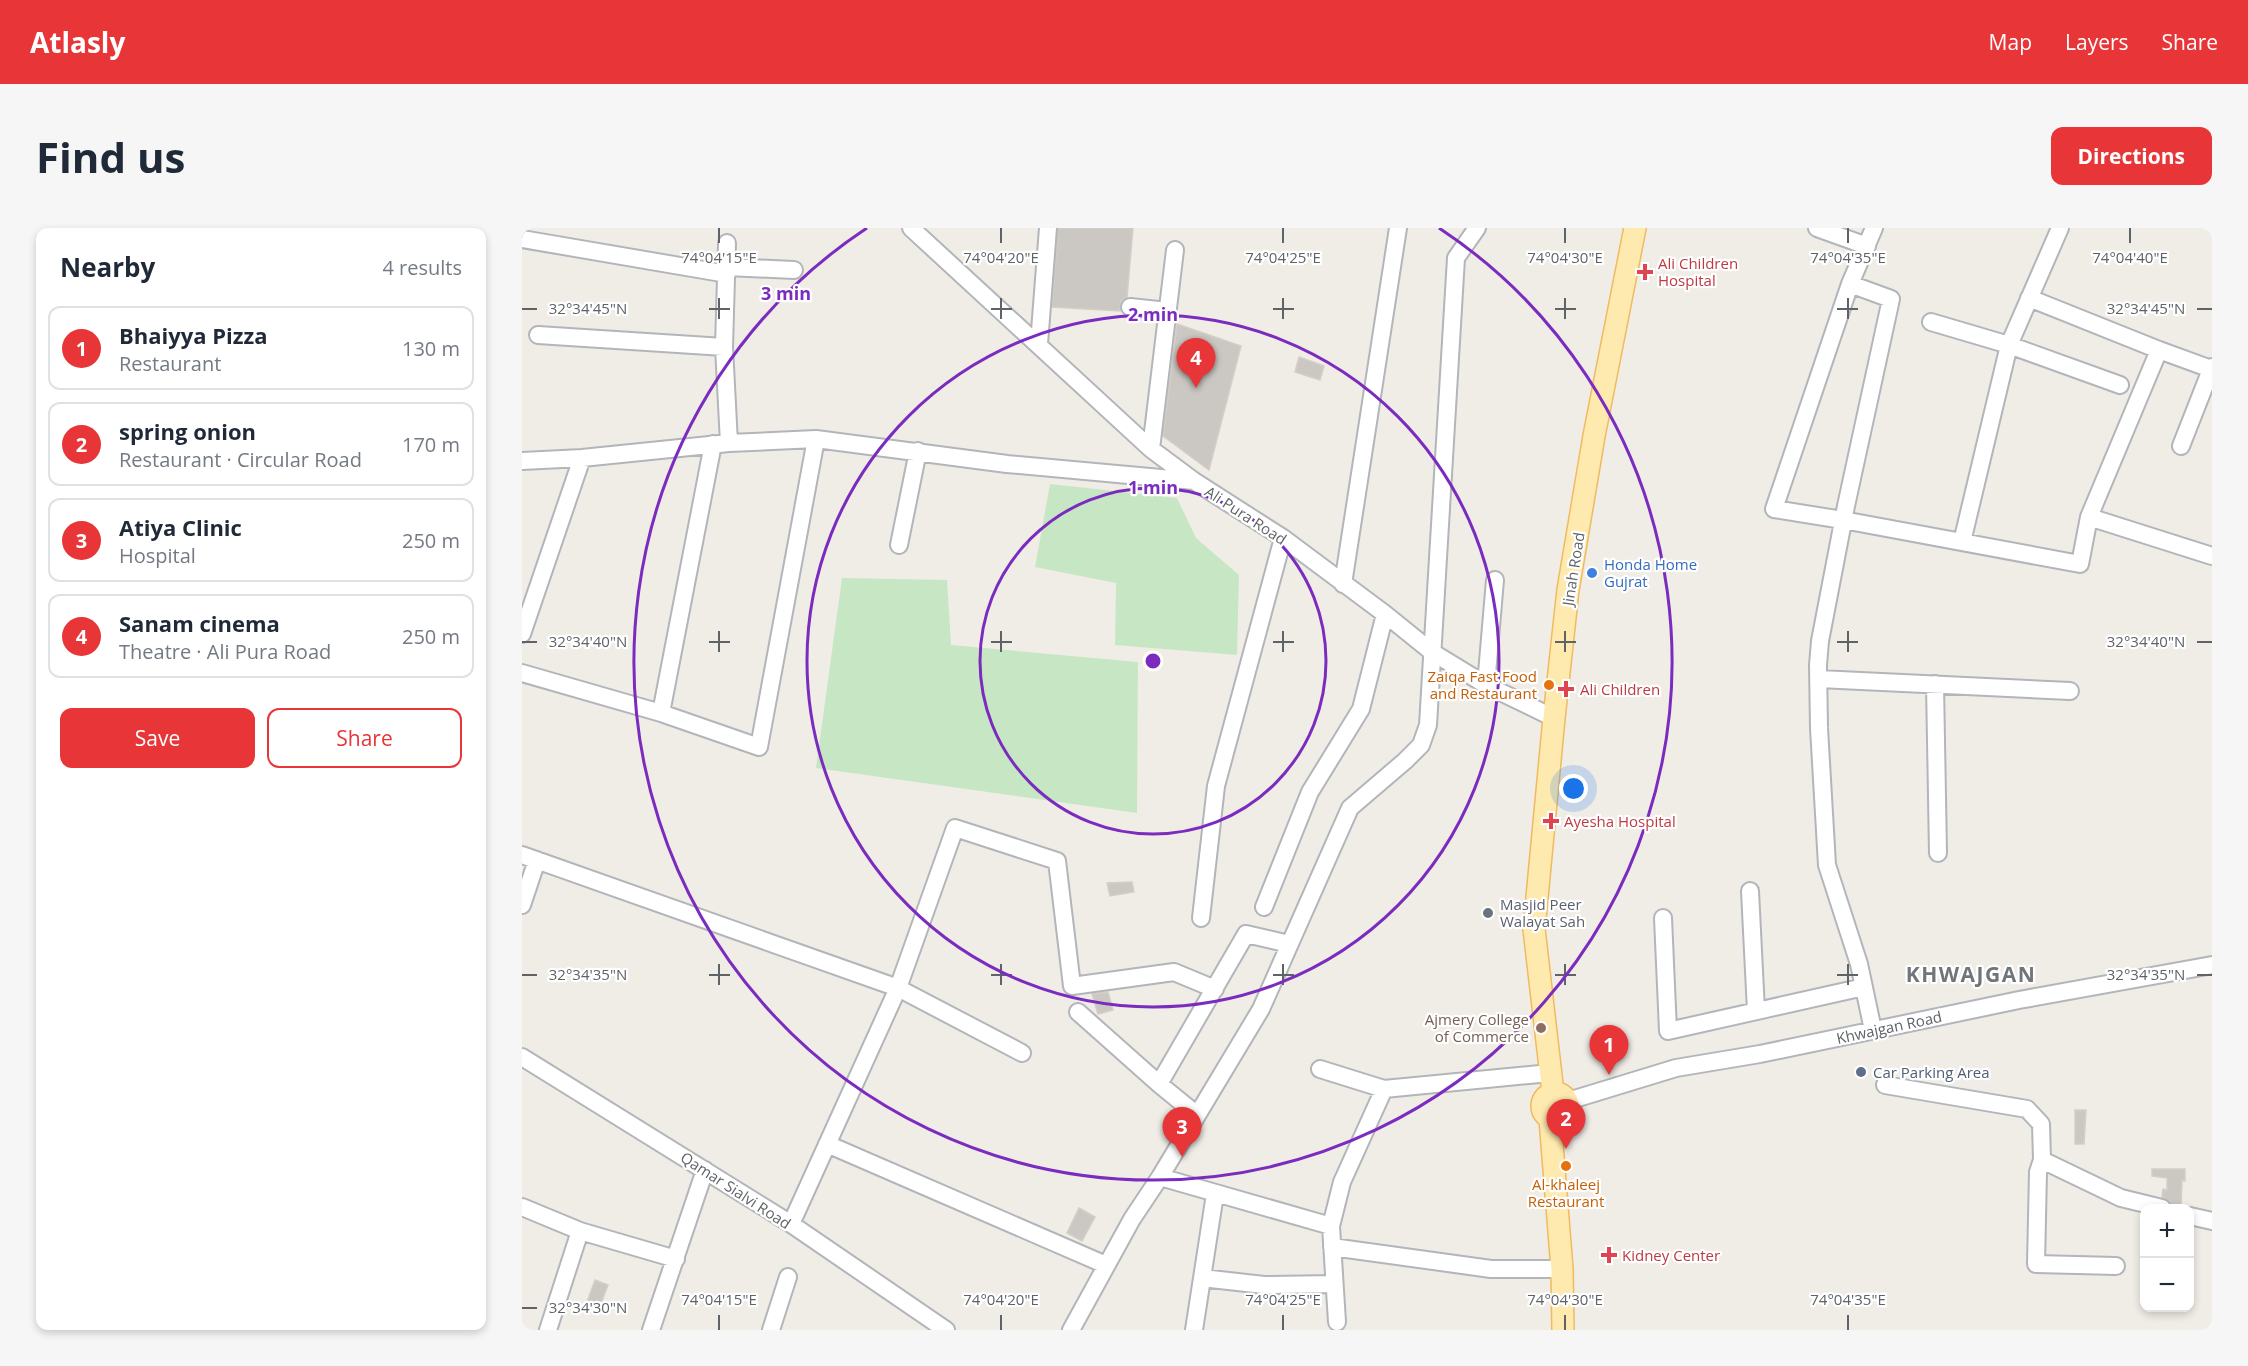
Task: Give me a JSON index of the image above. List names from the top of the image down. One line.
{"streets":{"main road":["Jinah Road"],"street":["Ali Pura Road","Khwajgan Road","Qamar Sialvi Road"]},"crossings":[["Ali Pura Road","Jinah Road"],["Jinah Road","Khwajgan Road"]],"districts":["KHWAJGAN"],"places":{"health":["Ali Children Hospital","Ali Children","Ayesha Hospital","Kidney Center"],"other":["Honda Home Gujrat","Zaiqa Fast Food and Restaurant","Masjid Peer Walayat Sah","Ajmery College of Commerce","Car Parking Area","Al-khaleej Restaurant"]},"page":{"header":"Atlasly","nav":["Map","Layers","Share"],"buttons":["Directions",["Save","Share"]],"title":"Find us","heading":["Nearby","4 results"],"list":[{"mark":"1","name":"Bhaiyya Pizza","note":"Restaurant","value":"130 m"},{"mark":"2","name":"spring onion","note":"Restaurant · Circular Road","value":"170 m"},{"mark":"3","name":"Atiya Clinic","note":"Hospital","value":"250 m"},{"mark":"4","name":"Sanam cinema","note":"Theatre · Ali Pura Road","value":"250 m"}],"pins":["4","1","2","3"],"map_buttons":["+","−"]},"coordinates":["74°04'15\"E","74°04'20\"E","74°04'25\"E","74°04'30\"E","74°04'35\"E","74°04'40\"E","32°34'45\"N","32°34'40\"N","32°34'35\"N","32°34'30\"N"],"rings":["3 min","2 min","1 min"]}
